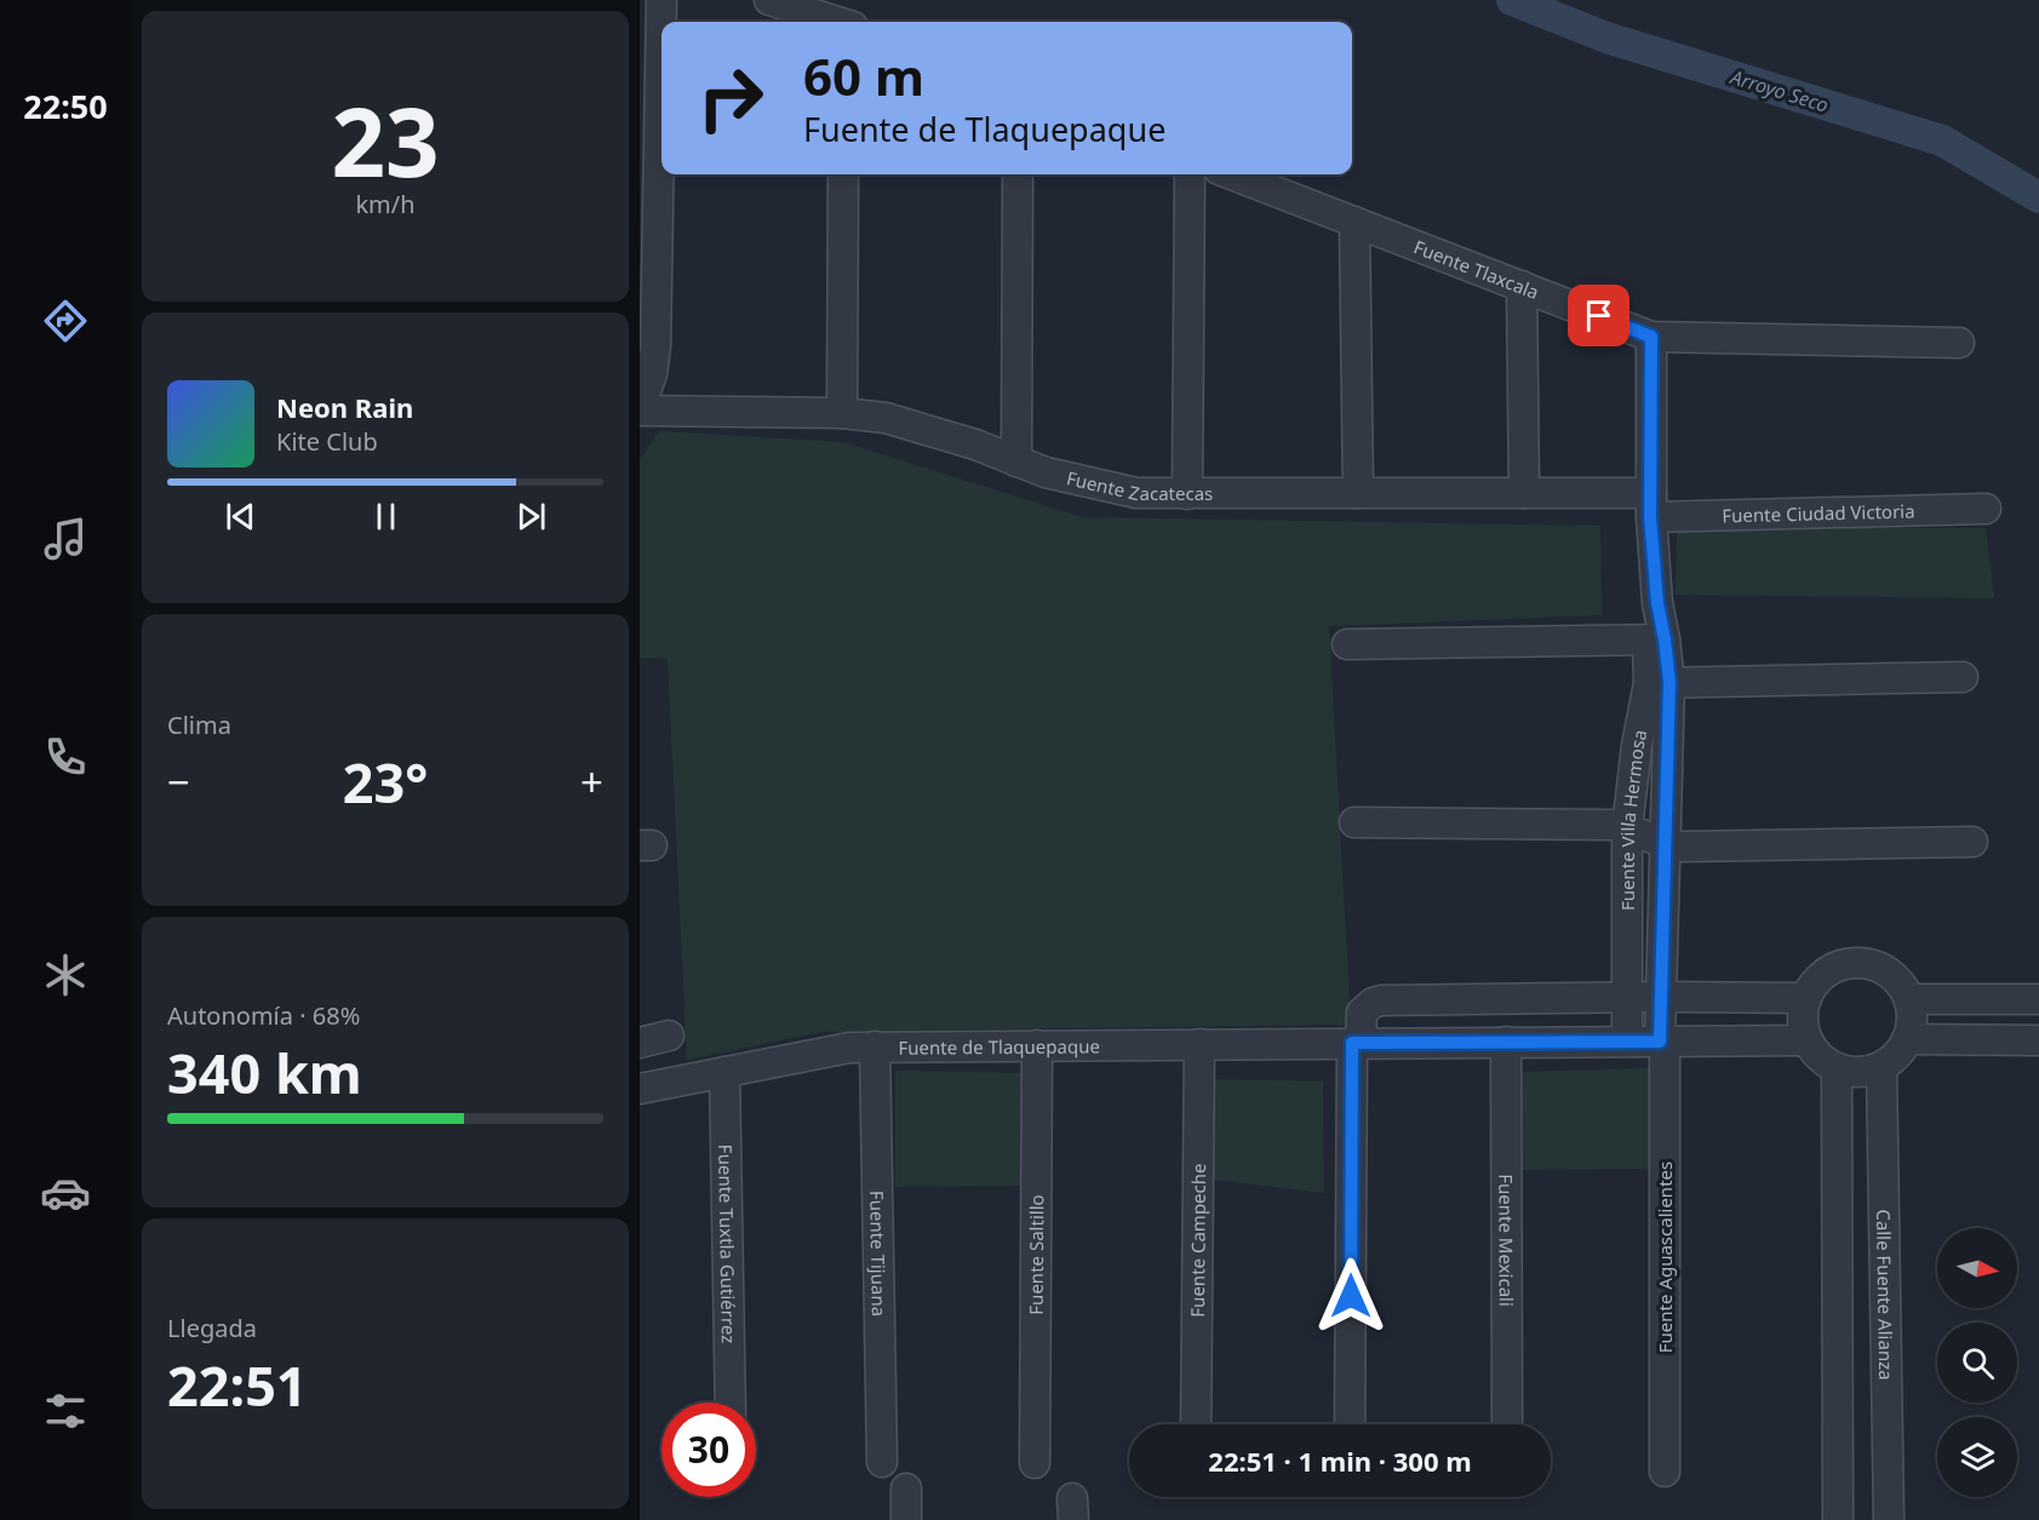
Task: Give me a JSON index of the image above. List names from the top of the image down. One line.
{"streets":{"street":["Fuente Tlaxcala","Fuente Zacatecas","Fuente Ciudad Victoria","Fuente Villa Hermosa","Fuente de Tlaquepaque","Fuente Mexicali","Fuente Campeche","Fuente Tuxtla Gutiérrez","Fuente Tijuana","Fuente Saltillo","Fuente Aguascalientes","Calle Fuente Alianza"]},"crossings":[["Fuente Tlaxcala","Fuente Villa Hermosa"],["Fuente Zacatecas","Fuente Ciudad Victoria"],["Fuente Zacatecas","Fuente Villa Hermosa"],["Fuente Ciudad Victoria","Fuente Villa Hermosa"],["Fuente Villa Hermosa","Fuente de Tlaquepaque"],["Fuente Villa Hermosa","Fuente Aguascalientes"],["Fuente de Tlaquepaque","Fuente Mexicali"],["Fuente de Tlaquepaque","Fuente Campeche"],["Fuente de Tlaquepaque","Fuente Tuxtla Gutiérrez"],["Fuente de Tlaquepaque","Fuente Tijuana"],["Fuente de Tlaquepaque","Fuente Saltillo"],["Fuente de Tlaquepaque","Fuente Aguascalientes"],["Fuente de Tlaquepaque","Calle Fuente Alianza"]],"water":["Arroyo Seco"],"north":"right","page":{"tabs":"22:50","tile":[["23","km/h"],"Clima",["Autonomía · 68%","340 km"],["Llegada","22:51"]],"turn":["60 m","Fuente de Tlaquepaque"],"song":["Neon Rain","Kite Club"],"heat":["−","23°","+"],"limit":"30","trip":"22:51 · 1 min · 300 m"}}
